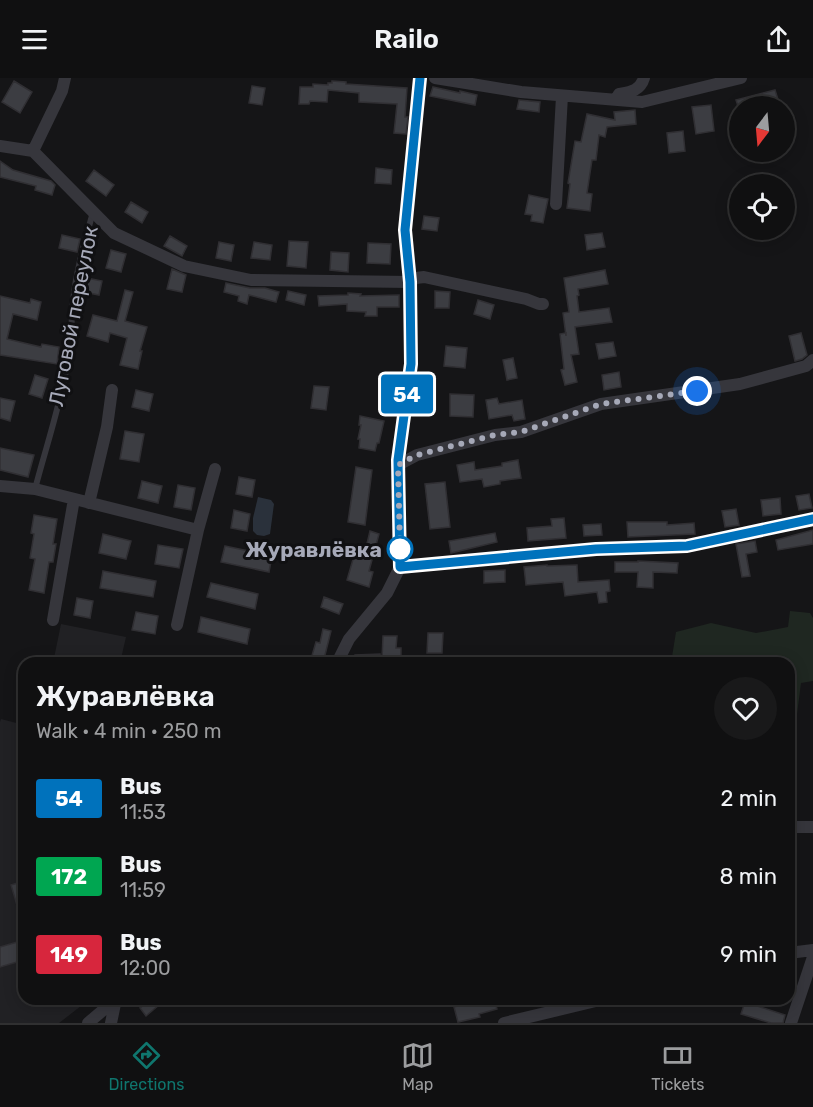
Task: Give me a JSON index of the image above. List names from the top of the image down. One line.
{"streets":{"street":["Луговой переулок"]},"places":["Журавлёвка"],"lines":["bus line 54"],"north":"bottom","page":{"header":"Railo","on_map":"54","heading":["Журавлёвка","Walk · 4 min · 250 m"],"list":[{"mark":"54","name":"Bus","note":"11:53","value":"2 min"},{"mark":"172","name":"Bus","note":"11:59","value":"8 min"},{"mark":"149","name":"Bus","note":"12:00","value":"9 min"}],"tabs":["Directions","Map","Tickets"]}}
